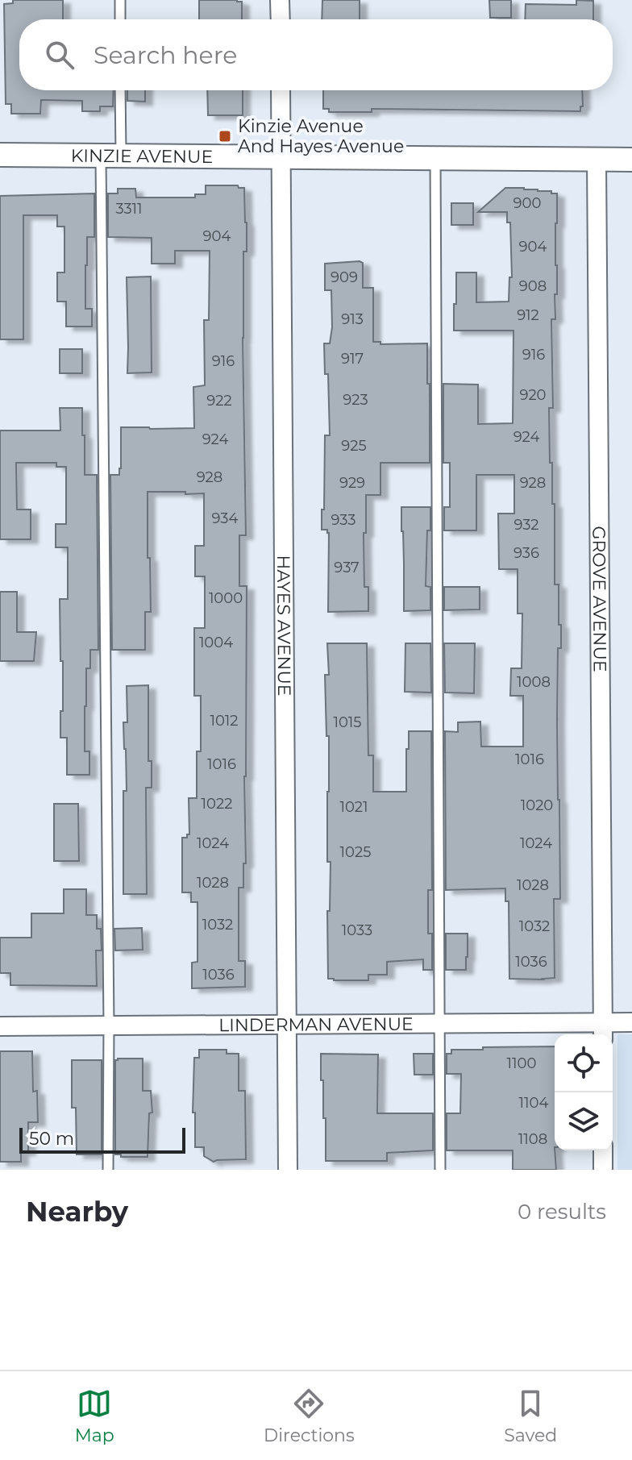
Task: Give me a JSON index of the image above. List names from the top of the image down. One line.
{"streets":{"street":["KINZIE AVENUE","GROVE AVENUE","HAYES AVENUE","LINDERMAN AVENUE"]},"crossings":[["KINZIE AVENUE","GROVE AVENUE"],["KINZIE AVENUE","HAYES AVENUE"],["GROVE AVENUE","LINDERMAN AVENUE"],["HAYES AVENUE","LINDERMAN AVENUE"]],"places":{"transit":["Kinzie Avenue And Hayes Avenue"]},"house_numbers":["900","3311","904","904","909","908","912","913","916","917","916","920","923","922","924","924","925","928","929","928","934","933","932","936","937","1000","1004","1008","1012","1015","1016","1016","1022","1020","1021","1024","1024","1025","1028","1028","1032","1032","1033","1036","1036","1100","1104","1108"],"scale_bar":"50 m","page":{"search":"Search here","scale":"50 m","heading":["Nearby","0 results"],"nav":["Map","Directions","Saved"]}}
